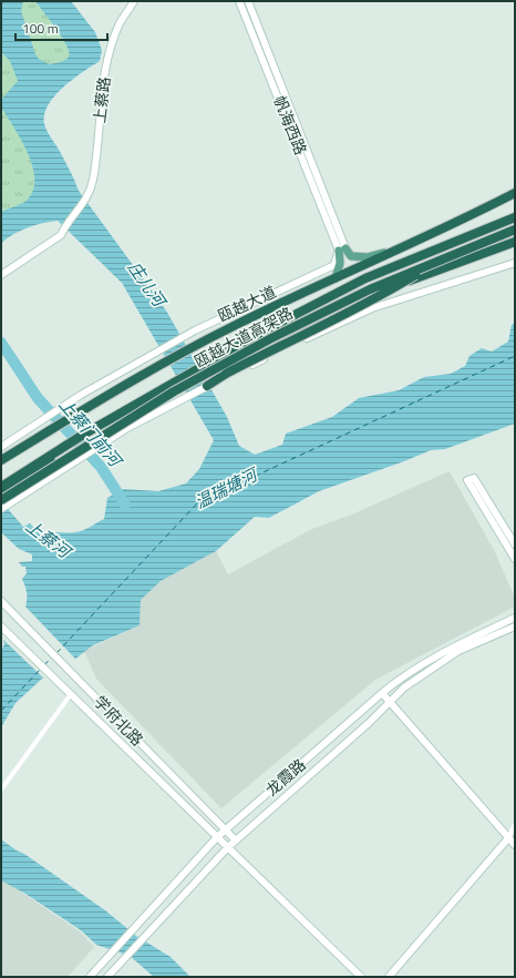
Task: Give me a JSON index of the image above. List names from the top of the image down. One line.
{"streets":{"highway":["瓯越大道","瓯越大道高架路"],"street":["上蔡路","帆海西路","学府北路","龙霞路"]},"crossings":[["学府北路","龙霞路"]],"water":["庄儿河","上蔡门前河","温瑞塘河","上蔡河"],"scale_bar":"100 m"}
